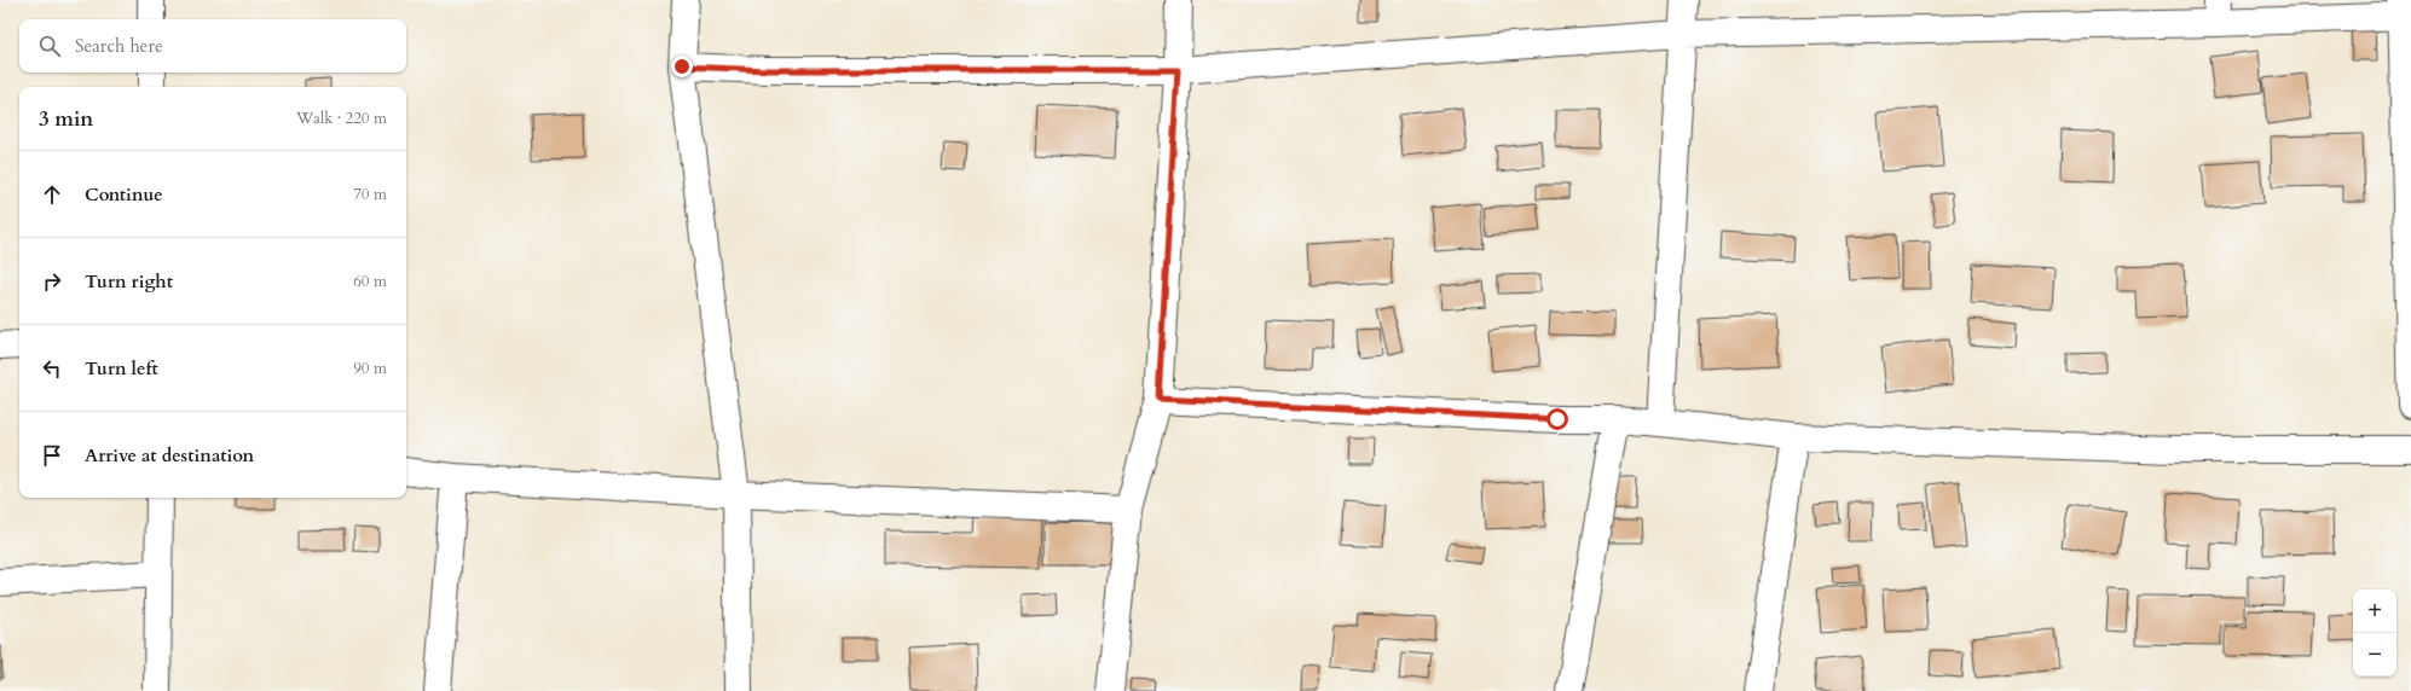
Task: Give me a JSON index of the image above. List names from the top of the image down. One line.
{"page":{"search":"Search here","heading":["3 min","Walk · 220 m"],"list":[["Continue","70 m"],["Turn right","60 m"],["Turn left","90 m"],"Arrive at destination"],"map_buttons":["+","−"]}}
